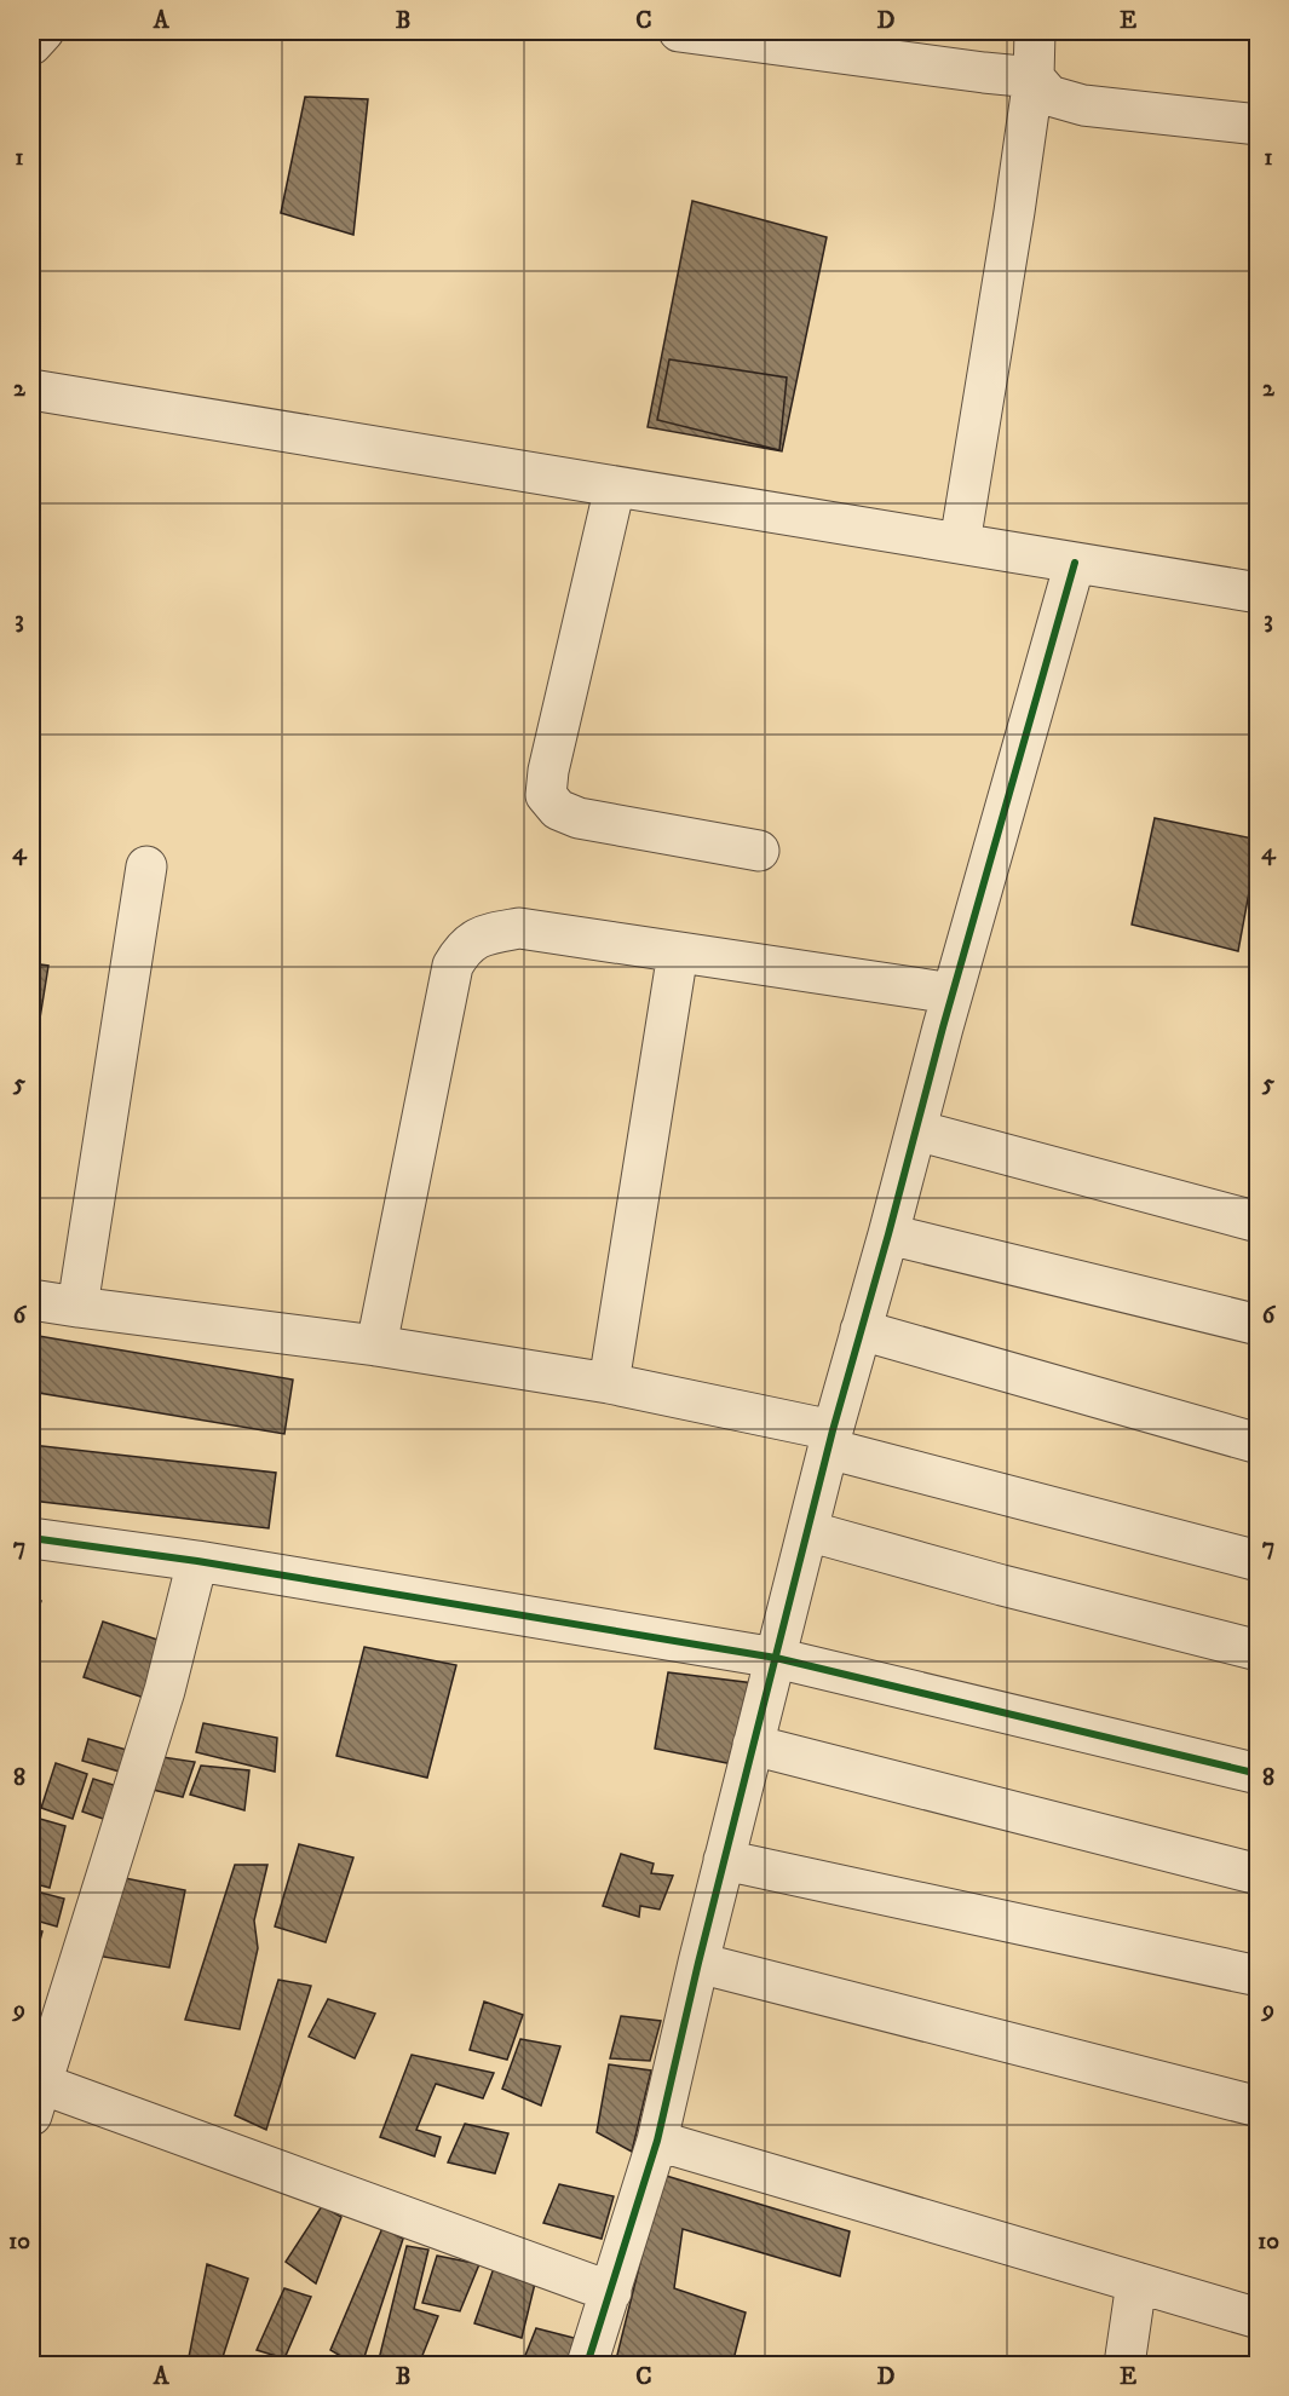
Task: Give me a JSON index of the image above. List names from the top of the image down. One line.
{"grid":{"columns":["A","B","C","D","E"],"rows":["1","2","3","4","5","6","7","8","9","10"]}}
